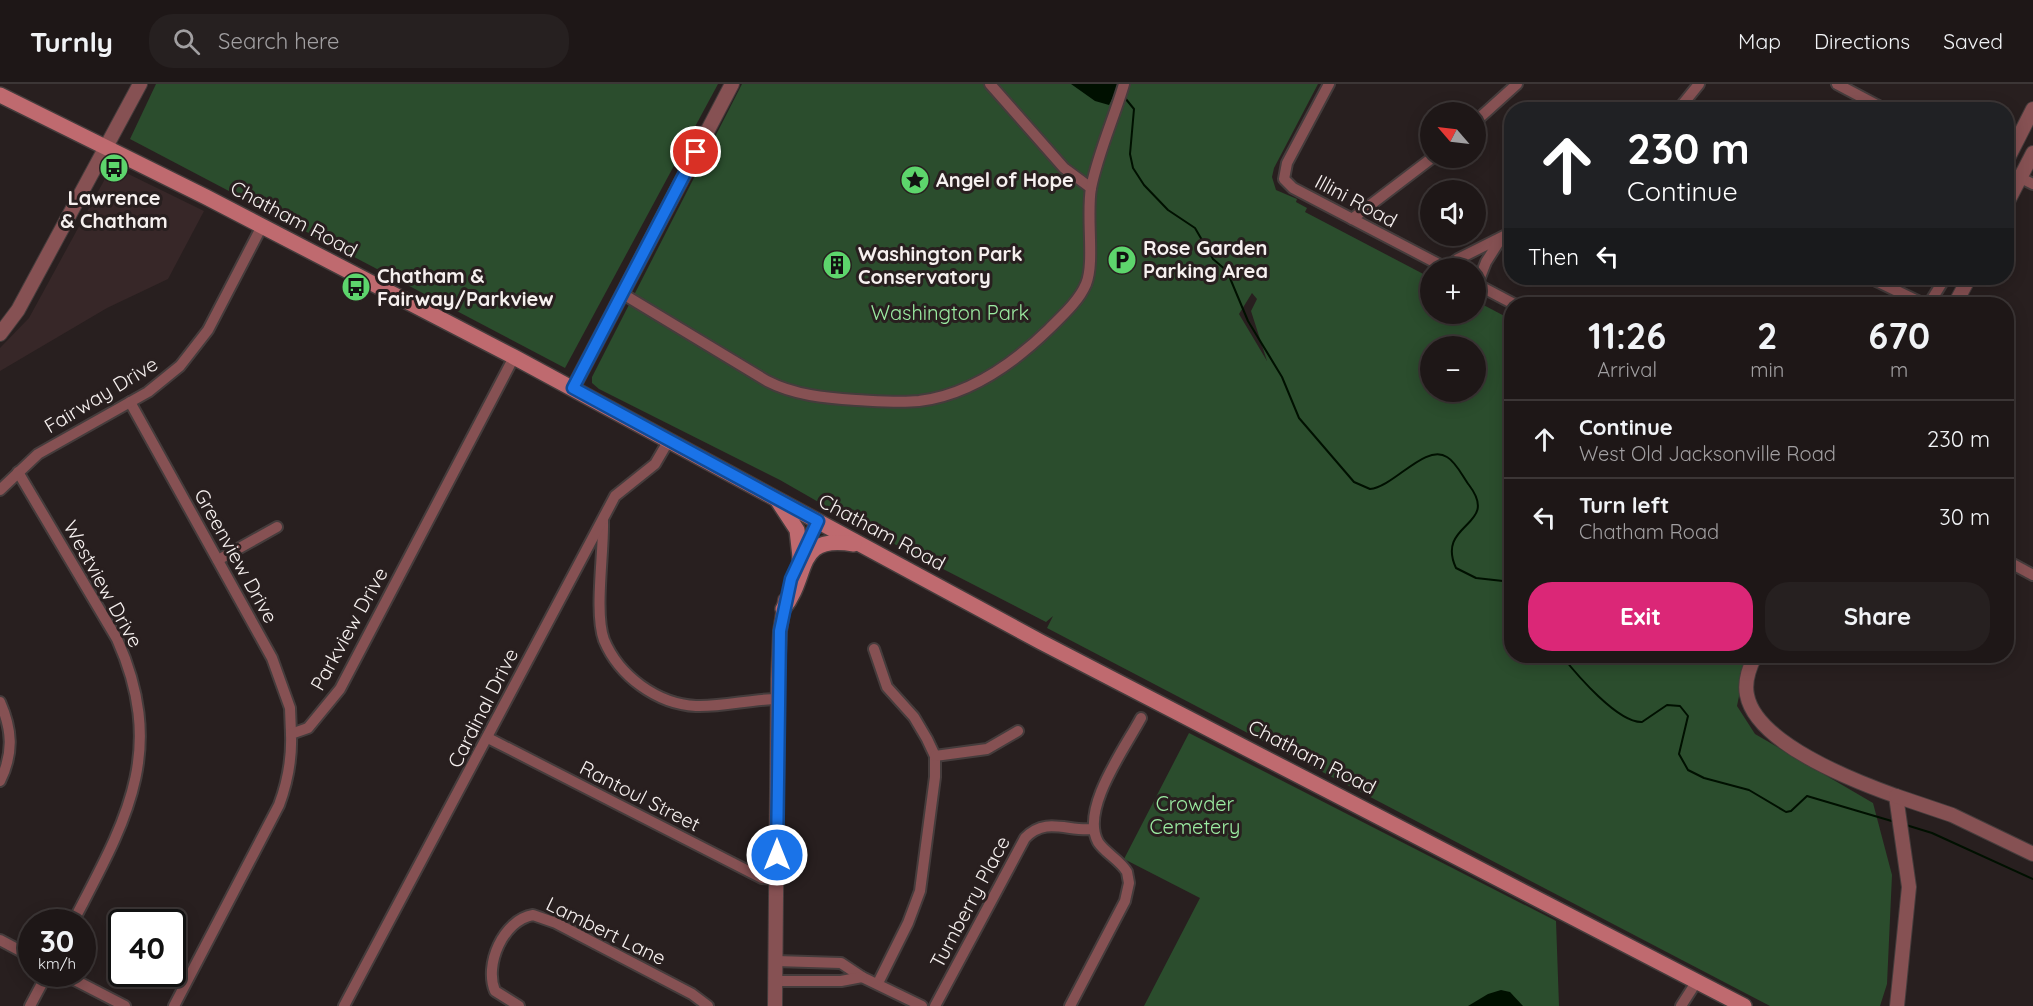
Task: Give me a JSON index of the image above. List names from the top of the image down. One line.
{"streets":{"main road":["Chatham Road"],"street":["Illini Road","Fairway Drive","Greenview Drive","Westview Drive","Parkview Drive","Cardinal Drive","Rantoul Street","Turnberry Place","Lambert Lane"]},"crossings":[["Chatham Road","Fairway Drive"],["Chatham Road","Parkview Drive"],["Chatham Road","Cardinal Drive"],["Fairway Drive","Greenview Drive"],["Fairway Drive","Westview Drive"],["Greenview Drive","Parkview Drive"],["Cardinal Drive","Rantoul Street"]],"parks":["Washington Park","Crowder Cemetery"],"places":{"bus stop":["Lawrence & Chatham","Chatham & Fairway/Parkview"],"place":["Angel of Hope"],"parking":["Rose Garden Parking Area"],"building":["Washington Park Conservatory"]},"north":"top left","page":{"header":"Turnly","search":"Search here","nav":["Map","Directions","Saved"],"map_buttons":["+","−"],"turn":["230 m","Continue"],"then":"Then","eta":["11:26","Arrival","2","min","670","m"],"list":[{"name":"Continue","note":"West Old Jacksonville Road","value":"230 m"},{"name":"Turn left","note":"Chatham Road","value":"30 m"}],"buttons":["Exit","Share"],"speed":"30 km/h","limit":"40"}}
